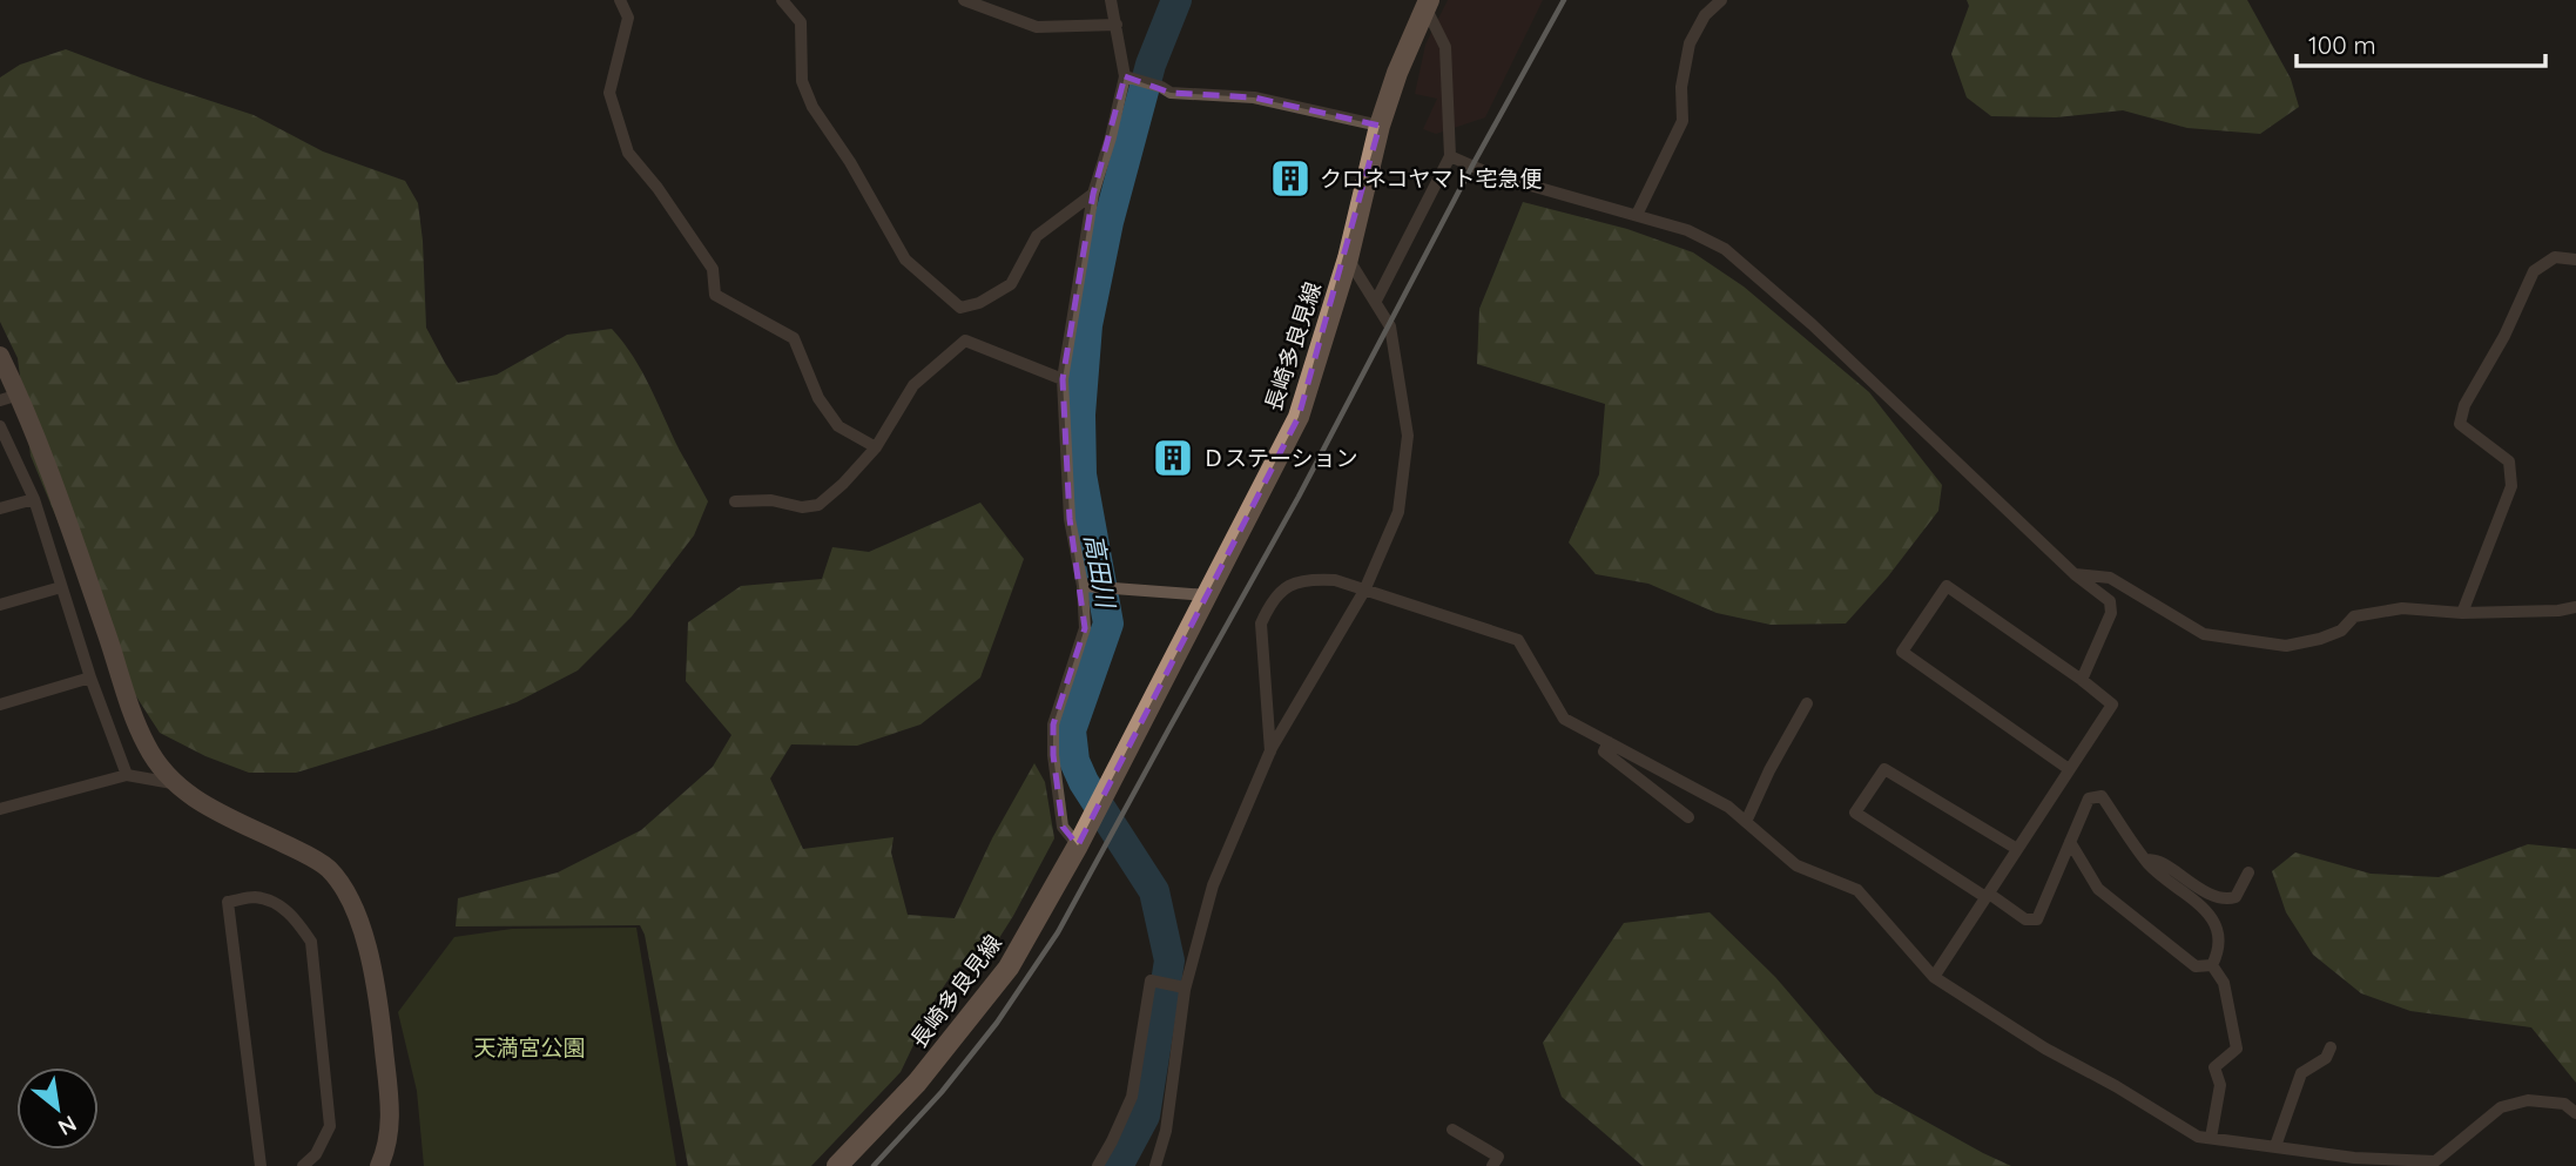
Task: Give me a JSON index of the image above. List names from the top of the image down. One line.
{"streets":{"main road":["長崎多良見線"]},"water":["高田川"],"parks":["天満宮公園"],"places":{"building":["クロネコヤマト宅急便","Ｄステーション"]},"scale_bar":"100 m","north":"bottom right"}
